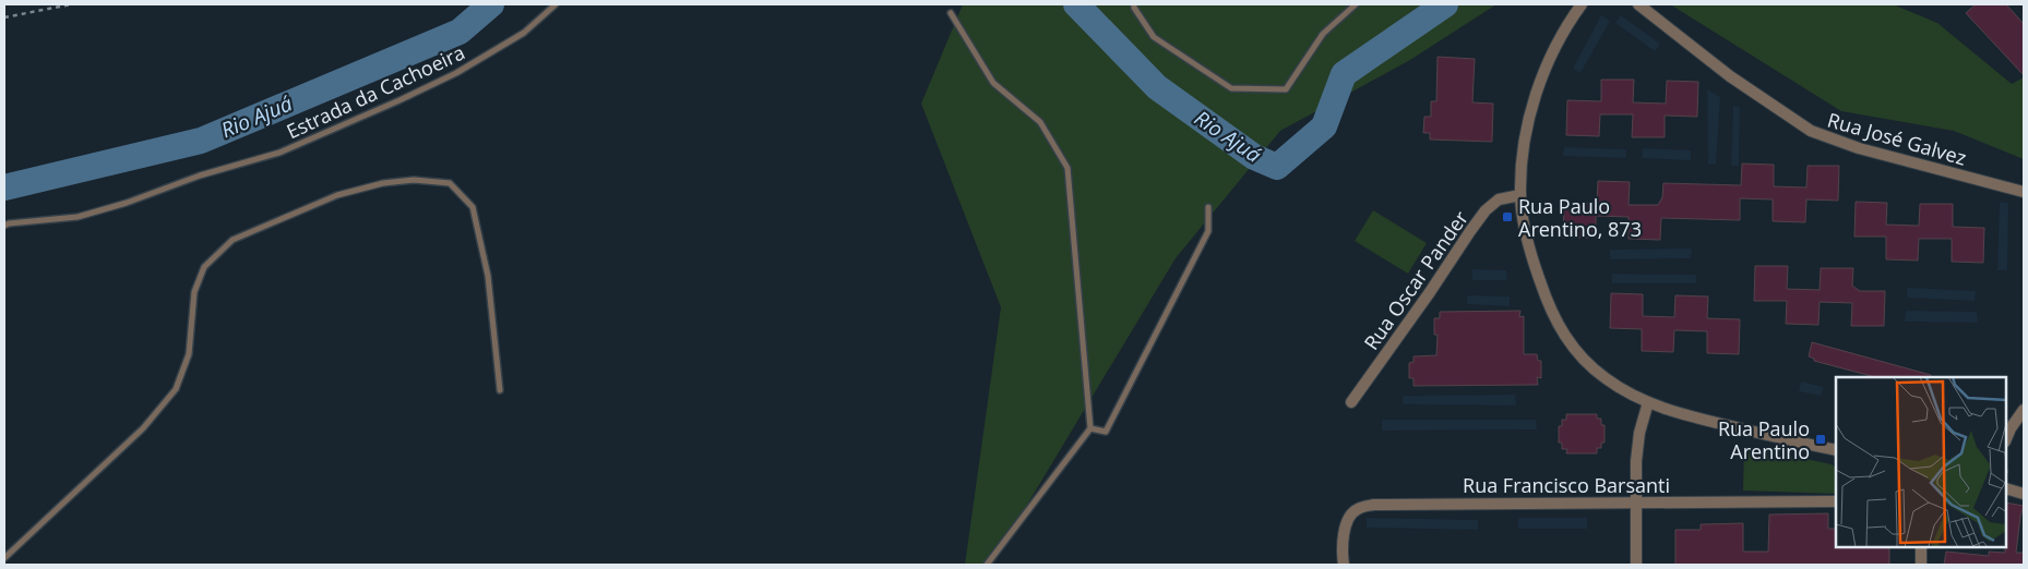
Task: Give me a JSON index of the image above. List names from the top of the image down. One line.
{"streets":{"street":["Rua José Galvez","Rua Oscar Pander","Rua Francisco Barsanti"],"lane":["Estrada da Cachoeira"]},"water":["Rio Ajuá"],"places":{"transit":["Rua Paulo Arentino, 873","Rua Paulo Arentino"]}}
